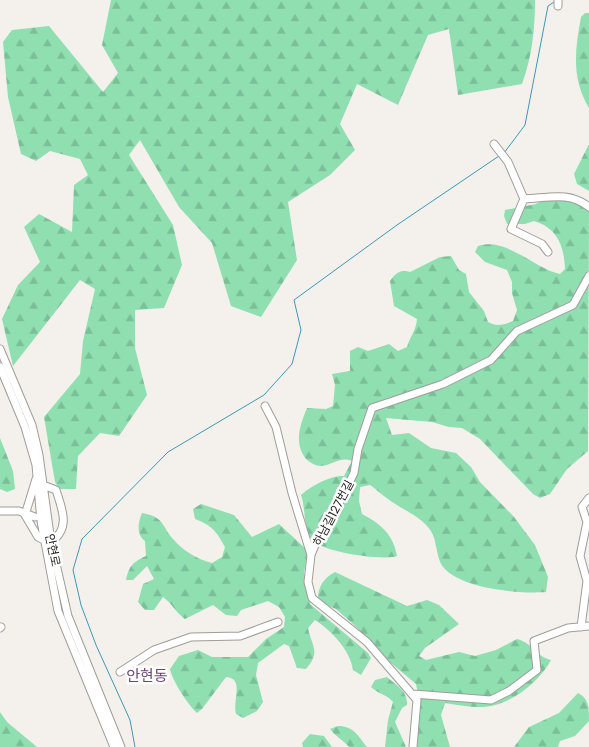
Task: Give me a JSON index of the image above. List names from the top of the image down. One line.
{"streets":{"street":["하남길127번길","안현로"]},"districts":["안현동"]}
